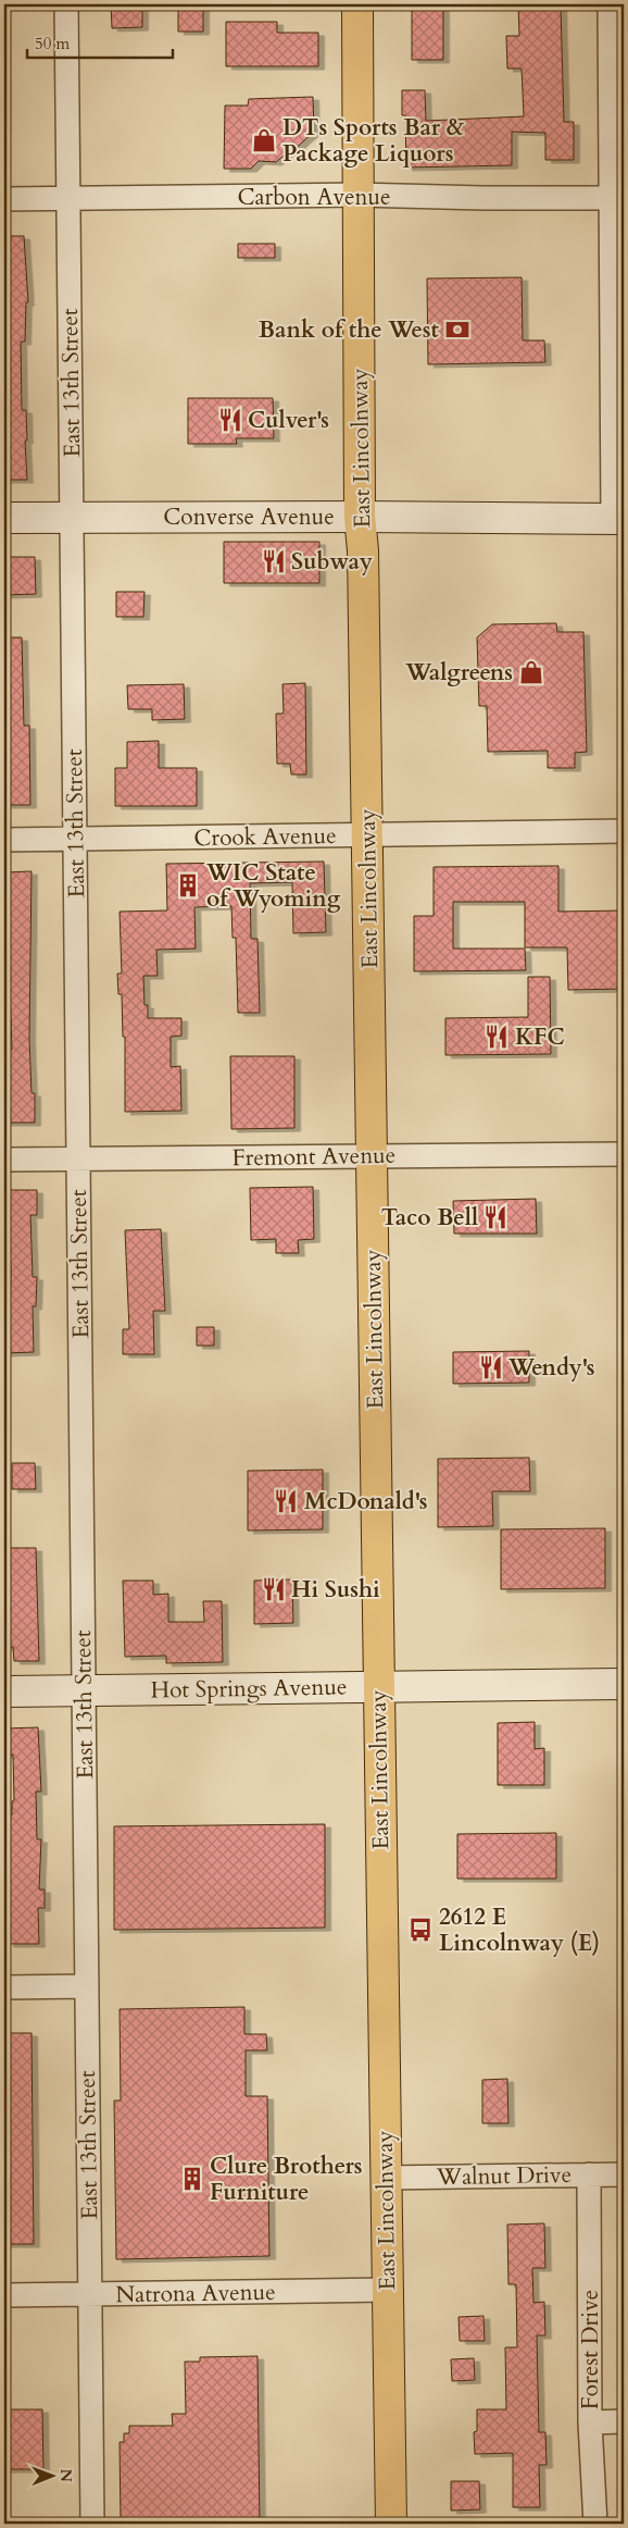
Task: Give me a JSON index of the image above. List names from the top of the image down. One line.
{"streets":{"main road":["East Lincolnway"],"street":["Carbon Avenue","East 13th Street","Converse Avenue","Crook Avenue","Fremont Avenue","Hot Springs Avenue","Walnut Drive","Natrona Avenue","Forest Drive"]},"crossings":[["Carbon Avenue","East 13th Street"],["Carbon Avenue","East Lincolnway"],["East 13th Street","Converse Avenue"],["East 13th Street","Crook Avenue"],["East 13th Street","Fremont Avenue"],["East 13th Street","Hot Springs Avenue"],["East 13th Street","Natrona Avenue"],["East Lincolnway","Converse Avenue"],["East Lincolnway","Crook Avenue"],["East Lincolnway","Fremont Avenue"],["East Lincolnway","Hot Springs Avenue"],["East Lincolnway","Walnut Drive"],["East Lincolnway","Natrona Avenue"],["Walnut Drive","Forest Drive"]],"places":{"shop":["DTs Sports Bar & Package Liquors","Walgreens"],"bank":["Bank of the West"],"restaurant":["Culver's","Subway","KFC","Taco Bell","Wendy's","McDonald's","Hi Sushi"],"building":["WIC State of Wyoming","Clure Brothers Furniture"],"bus stop":["2612 E Lincolnway (E)"]},"scale_bar":"50 m","north":"right"}
